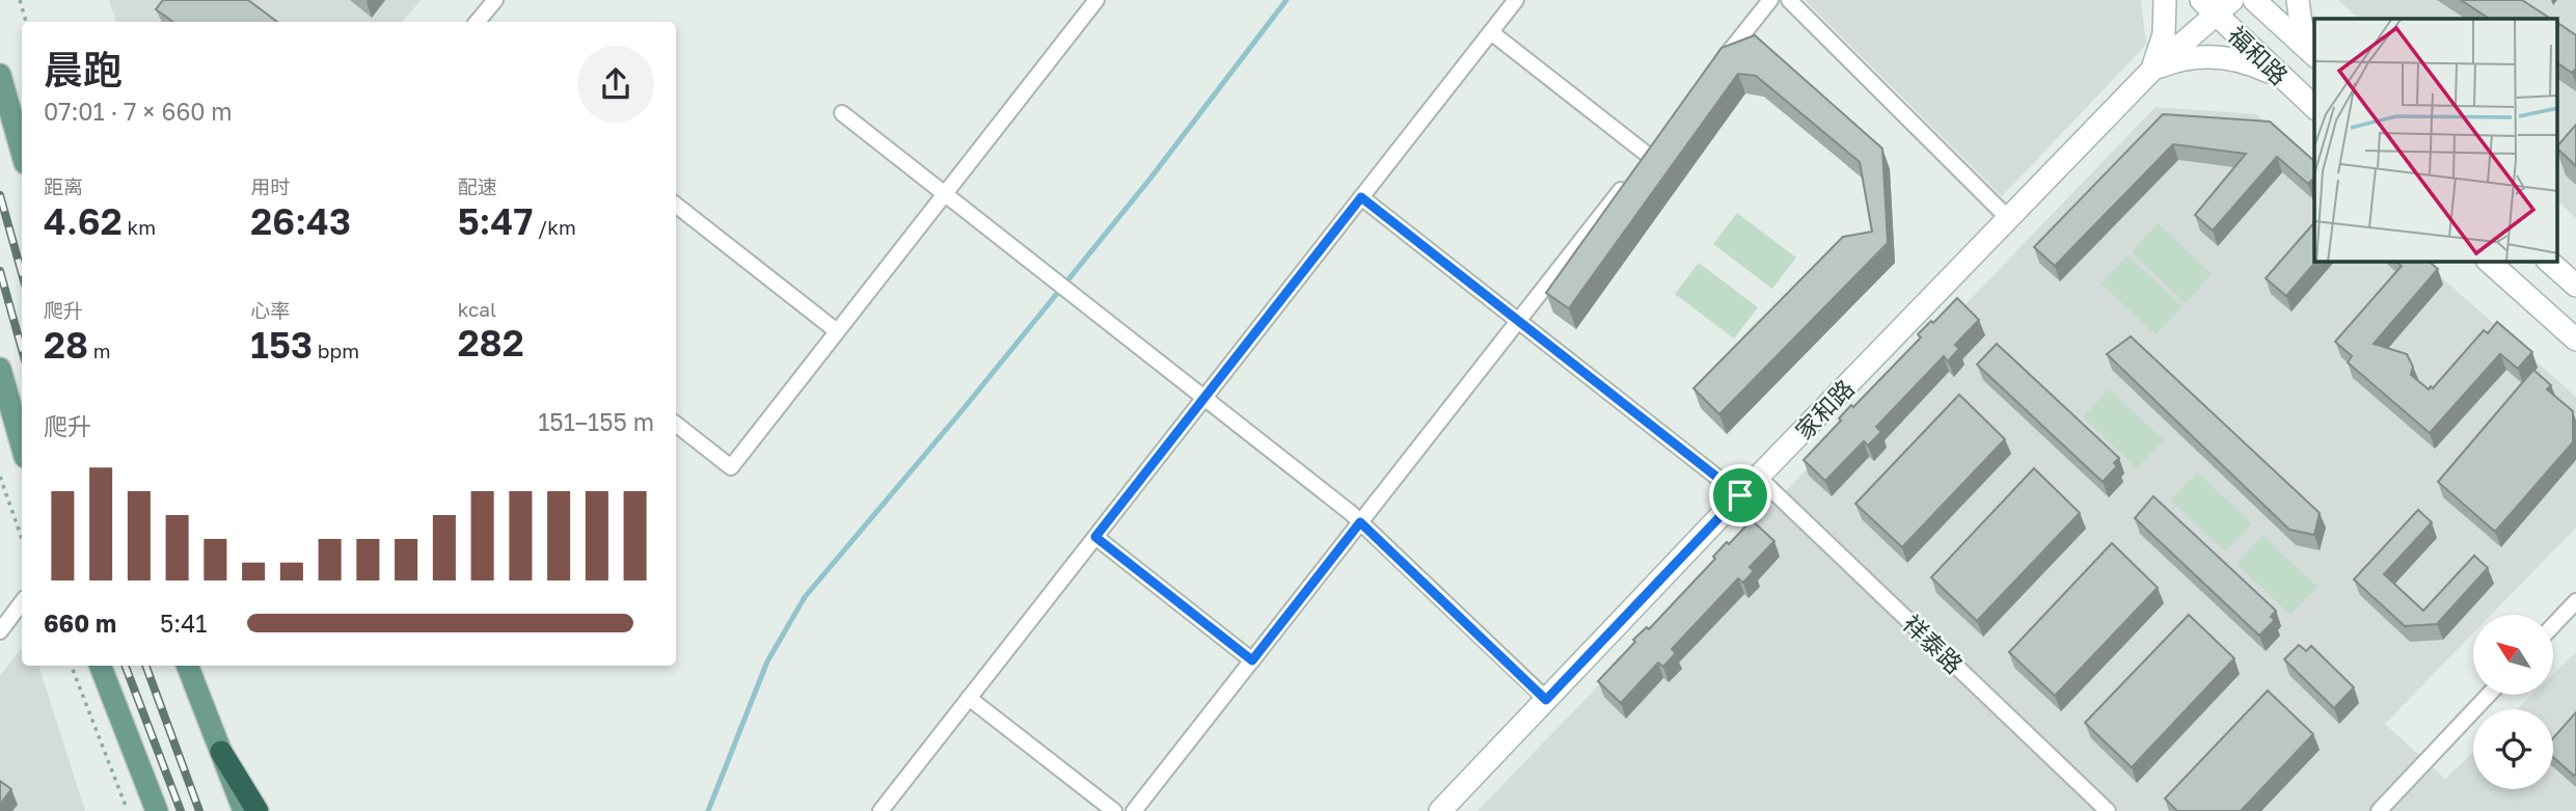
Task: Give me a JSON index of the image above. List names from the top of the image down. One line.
{"streets":{"street":["福和路","家和路","祥泰路"]},"crossings":[["福和路","家和路"],["家和路","祥泰路"]],"north":"top left","page":{"heading":["晨跑","07:01 · 7 × 660 m"],"stats":[["距离","4.62 km"],["用时","26:43"],["配速","5:47 /km"],["爬升","28 m"],["心率","153 bpm"],["kcal","282"]],"chart":["爬升","151–155 m"],"list":[{"name":"660 m","note":"5:41"}]}}
